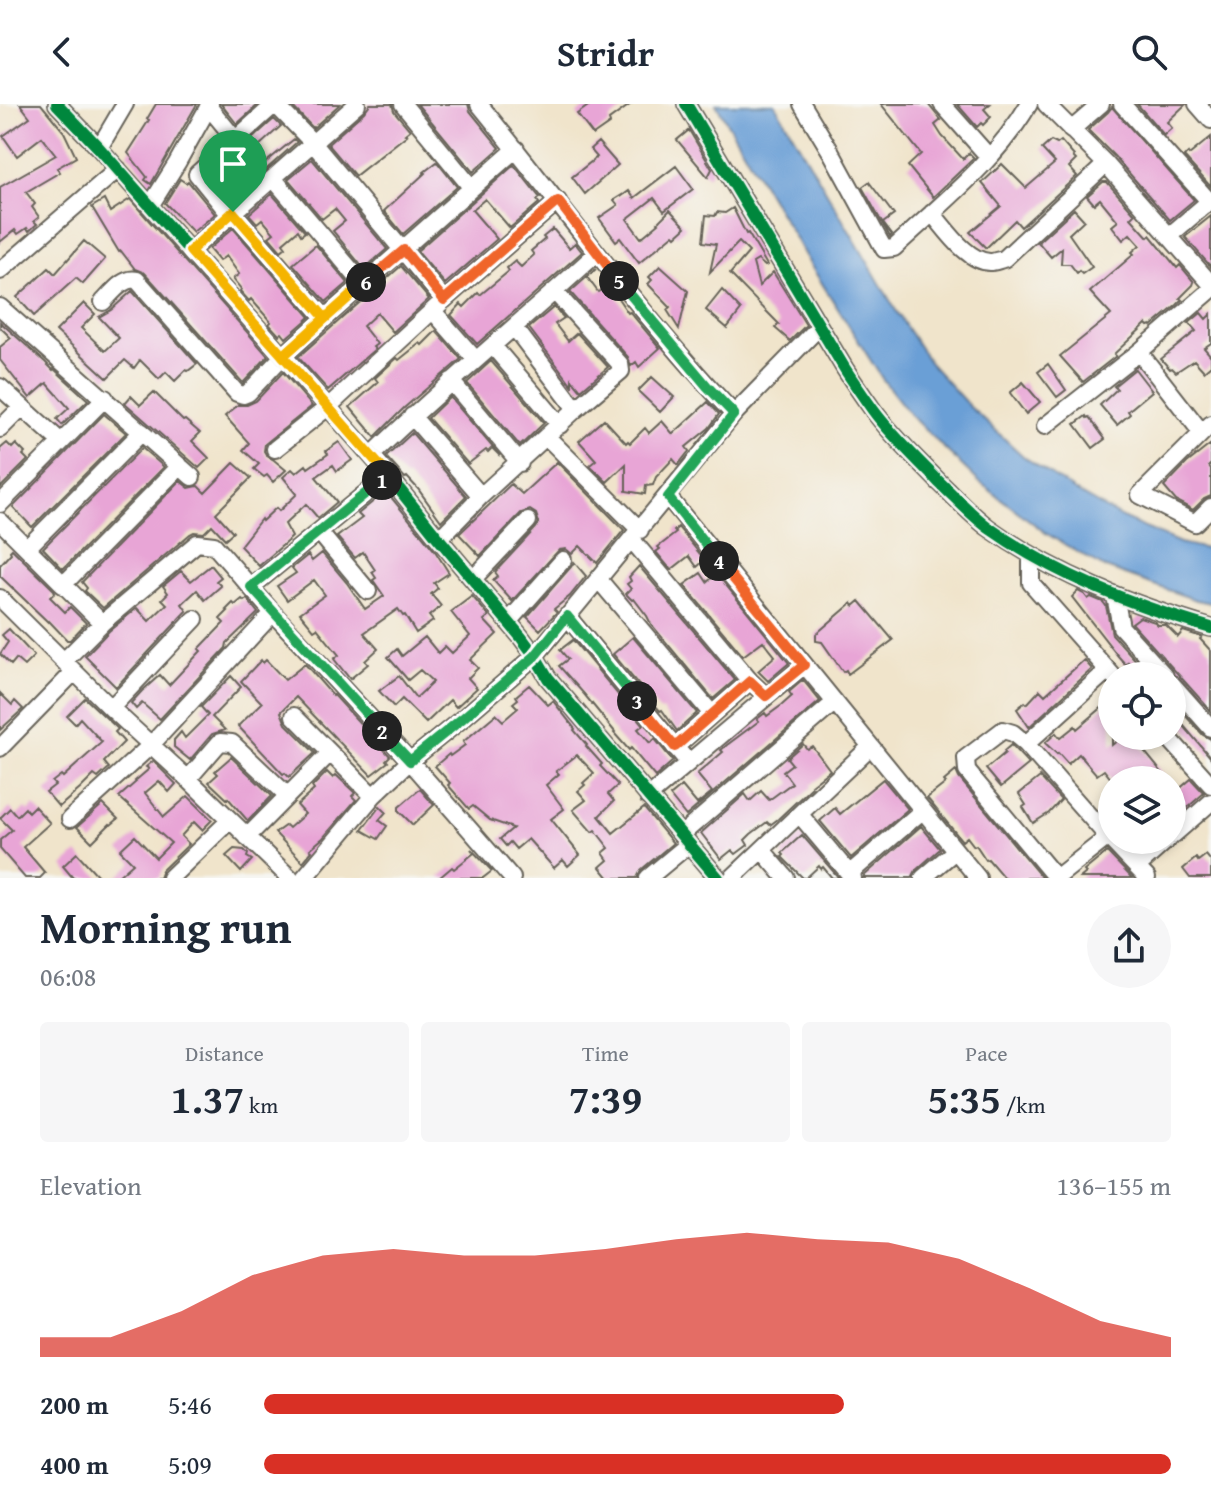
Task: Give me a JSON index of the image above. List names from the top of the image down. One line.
{"page":{"header":"Stridr","pins":["5","6","1","4","3","2"],"heading":["Morning run","06:08"],"stats":[["Distance","1.37 km"],["Time","7:39"],["Pace","5:35 /km"]],"chart":["Elevation","136–155 m"],"list":[{"name":"200 m","note":"5:46"},{"name":"400 m","note":"5:09"}]}}
